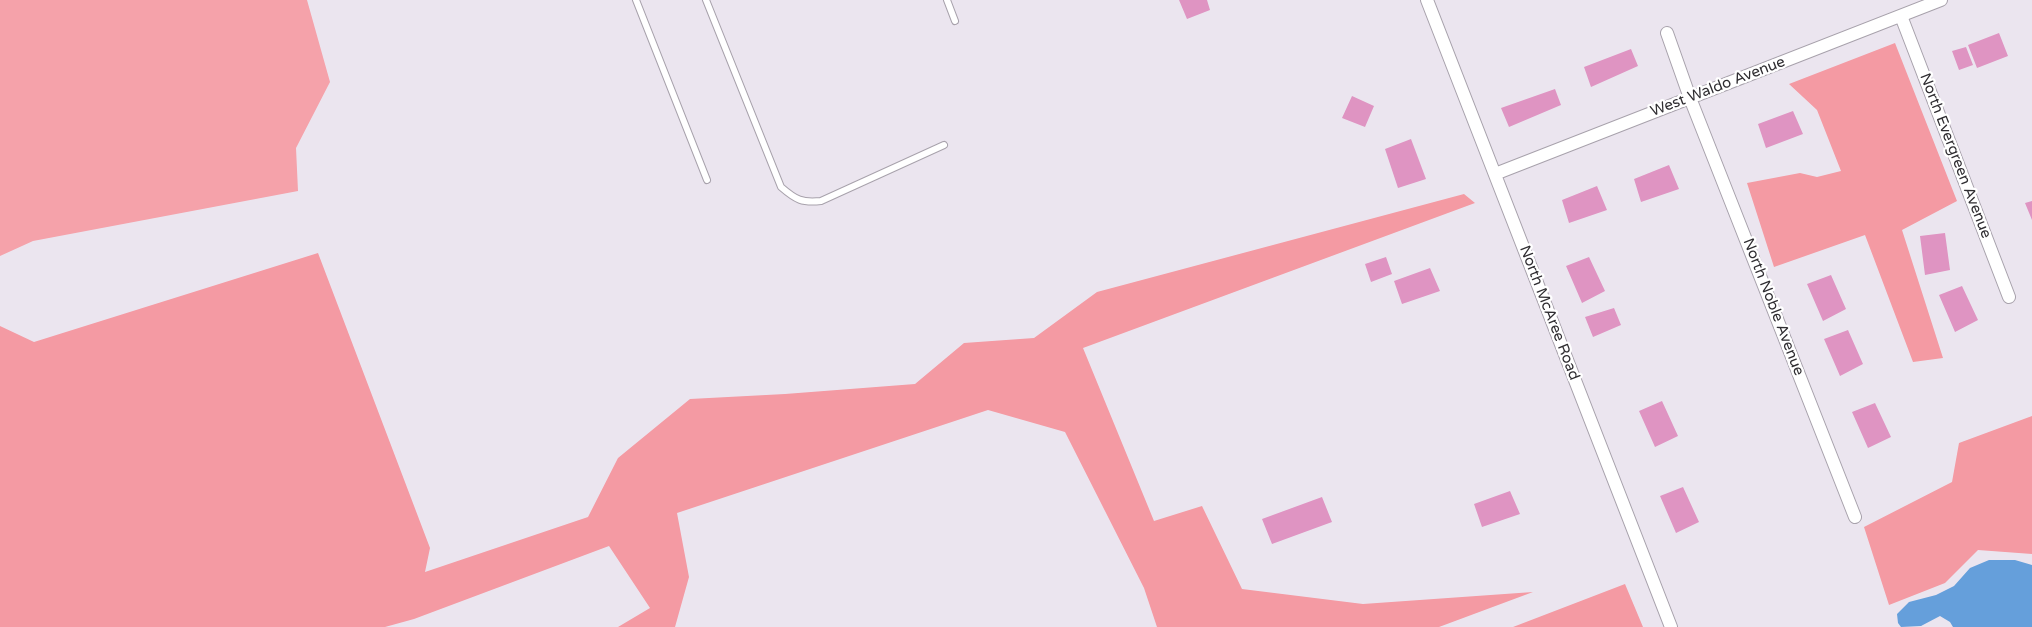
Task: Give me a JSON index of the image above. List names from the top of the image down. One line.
{"streets":{"street":["West Waldo Avenue","North Evergreen Avenue","North Noble Avenue","North McAree Road"]},"crossings":[["West Waldo Avenue","North Evergreen Avenue"],["West Waldo Avenue","North Noble Avenue"],["West Waldo Avenue","North McAree Road"]]}
